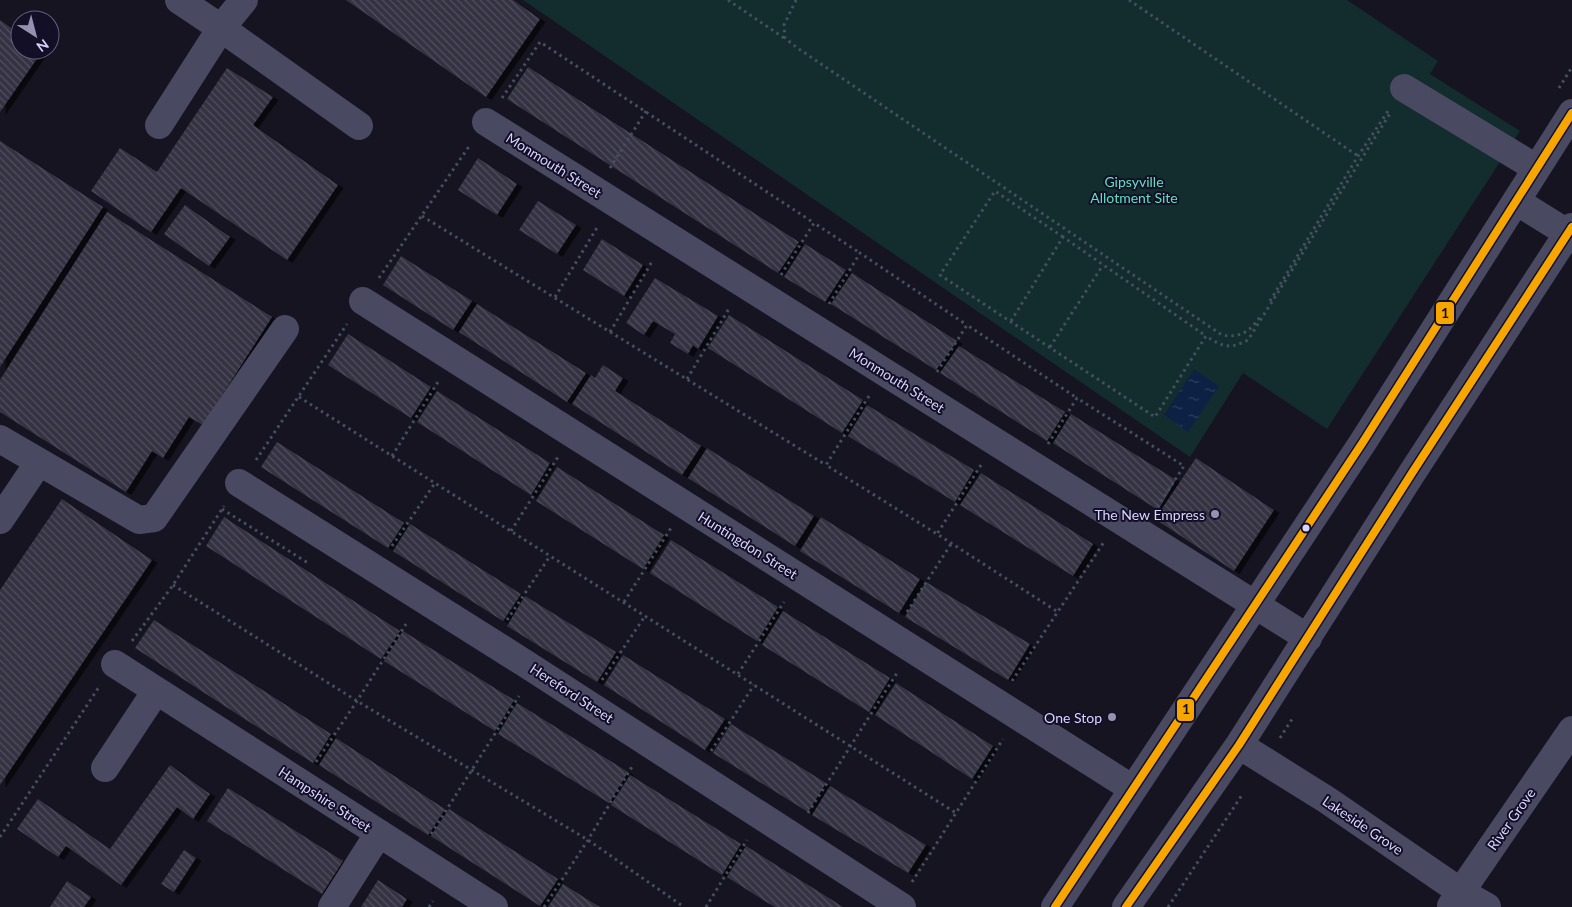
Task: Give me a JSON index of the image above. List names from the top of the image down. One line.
{"streets":{"street":["Monmouth Street","Huntingdon Street","Hereford Street","Hampshire Street","River Grove","Lakeside Grove"]},"crossings":[["River Grove","Lakeside Grove"]],"parks":["Gipsyville Allotment Site"],"places":["The New Empress","One Stop"],"lines":["transit line 1"],"north":"bottom right"}
